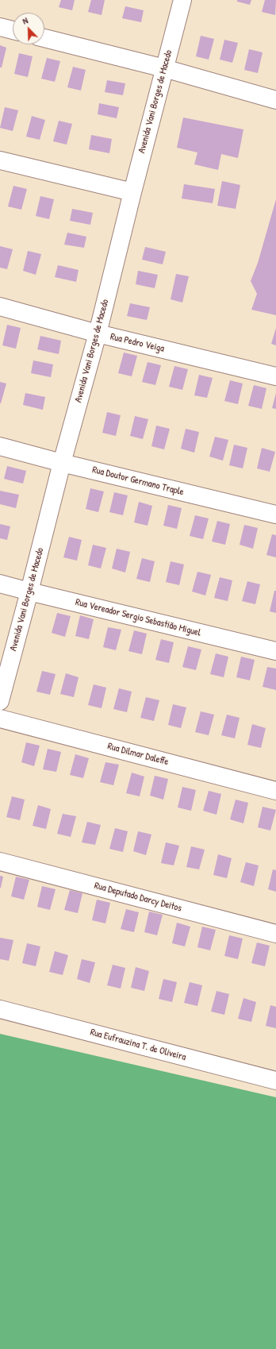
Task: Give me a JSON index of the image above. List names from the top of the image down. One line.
{"streets":{"street":["Avenida Vani Borges de Macedo","Rua Pedro Veiga","Rua Doutor Germano Traple","Rua Vereador Sergio Sebastião Miguel","Rua Dilmar Daleffe","Rua Deputado Darcy Deitos","Rua Eufrauzina T. de Oliveira"]},"crossings":[["Avenida Vani Borges de Macedo","Rua Pedro Veiga"],["Avenida Vani Borges de Macedo","Rua Doutor Germano Traple"],["Avenida Vani Borges de Macedo","Rua Vereador Sergio Sebastião Miguel"]],"north":"top left"}
